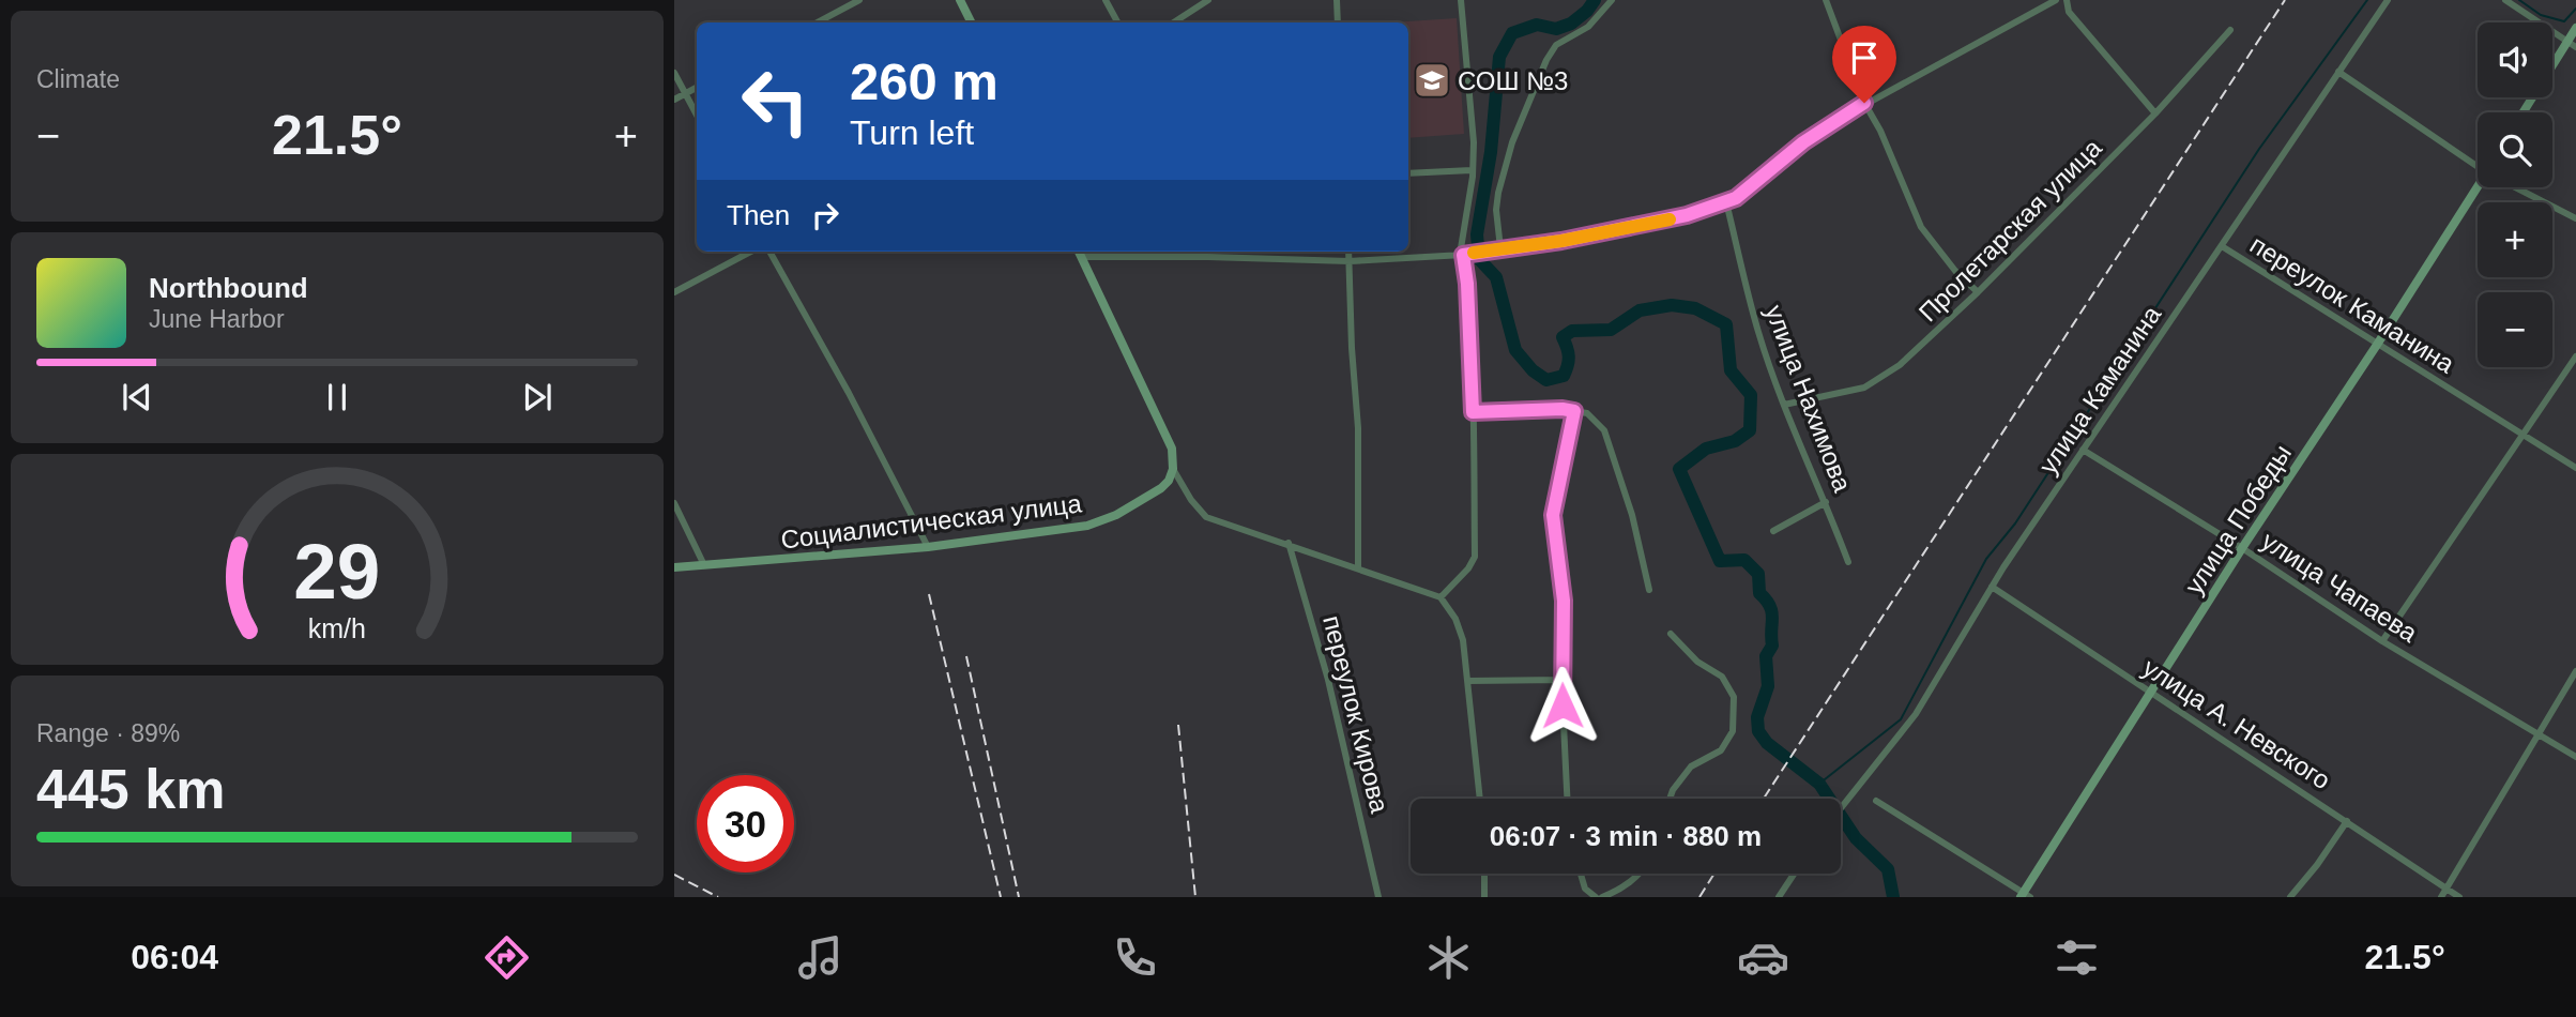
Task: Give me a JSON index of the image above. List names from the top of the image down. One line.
{"streets":{"street":["Пролетарская улица","переулок Каманина","улица Каманина","улица Нахимова","улица Победы","Социалистическая улица","улица Чапаева","переулок Кирова","улица А. Невского"]},"crossings":[["Пролетарская улица","улица Нахимова"],["переулок Каманина","улица Каманина"],["переулок Каманина","улица Победы"],["улица Каманина","улица Чапаева"],["улица Каманина","улица А. Невского"],["улица Победы","улица Чапаева"],["улица Победы","улица А. Невского"]],"places":{"school or university":["СОШ №3"]},"page":{"tile":["Climate",["Range · 89%","445 km"]],"map_buttons":["+","−"],"turn":["260 m","Turn left"],"heat":["−","21.5°","+"],"then":"Then","song":["Northbound","June Harbor"],"limit":"30","trip":"06:07 · 3 min · 880 m","tabs":["06:04","21.5°"],"gauge":["29","km/h"]}}
